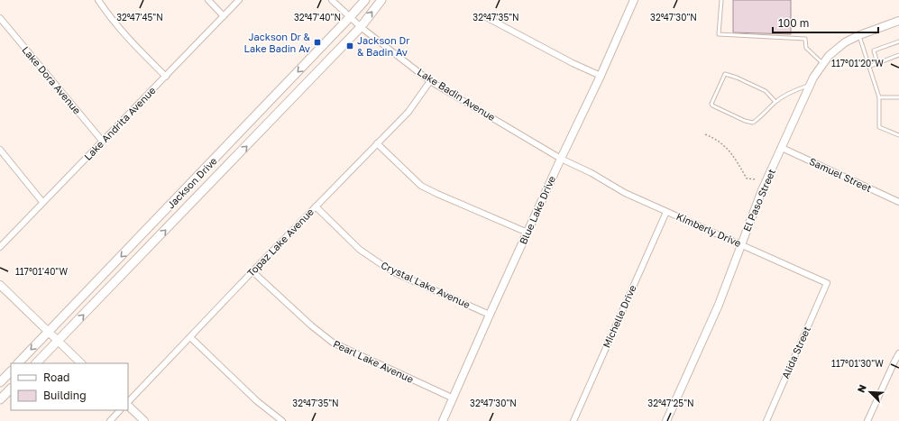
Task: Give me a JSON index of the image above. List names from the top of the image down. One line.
{"streets":{"main road":["Jackson Drive"],"street":["Lake Dora Avenue","Lake Badin Avenue","Lake Andrita Avenue","Samuel Street","El Paso Street","Blue Lake Drive","Kimberly Drive","Topaz Lake Avenue","Crystal Lake Avenue","Michelle Drive","Alida Street","Pearl Lake Avenue"]},"crossings":[["Lake Dora Avenue","Lake Andrita Avenue"],["Lake Badin Avenue","Jackson Drive"],["Lake Badin Avenue","Blue Lake Drive"],["Lake Badin Avenue","Kimberly Drive"],["Lake Badin Avenue","Topaz Lake Avenue"],["Samuel Street","El Paso Street"],["El Paso Street","Kimberly Drive"],["Blue Lake Drive","Crystal Lake Avenue"],["Blue Lake Drive","Pearl Lake Avenue"],["Kimberly Drive","Michelle Drive"],["Kimberly Drive","Alida Street"],["Topaz Lake Avenue","Crystal Lake Avenue"],["Topaz Lake Avenue","Pearl Lake Avenue"]],"places":{"transit":["Jackson Dr & Lake Badin Av","Jackson Dr & Badin Av"]},"legend":["Road","Building"],"scale_bar":"100 m","north":"top left","coordinates":["32°47'45\"N","32°47'40\"N","32°47'35\"N","32°47'30\"N","117°01'20\"W","117°01'40\"W","117°01'30\"W","32°47'25\"N"]}
